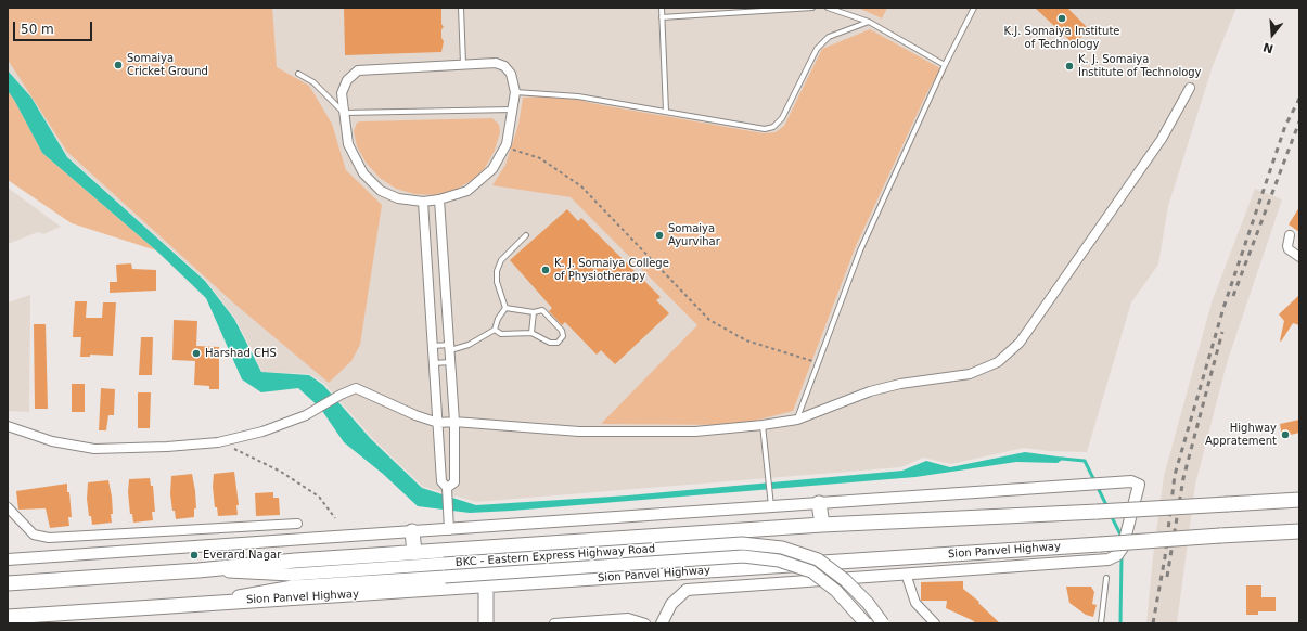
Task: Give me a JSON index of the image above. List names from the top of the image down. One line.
{"streets":{"highway":["Sion Panvel Highway"],"main road":["BKC - Eastern Express Highway Road"]},"crossings":[["Sion Panvel Highway","BKC - Eastern Express Highway Road"]],"places":["K.J. Somaiya Institute of Technology","Somaiya Cricket Ground","K. J. Somaiya Institute of Technology","Somaiya Ayurvihar","K. J. Somaiya College of Physiotherapy","Harshad CHS","Highway Appratement","Everard Nagar"],"scale_bar":"50 m","north":"bottom"}
